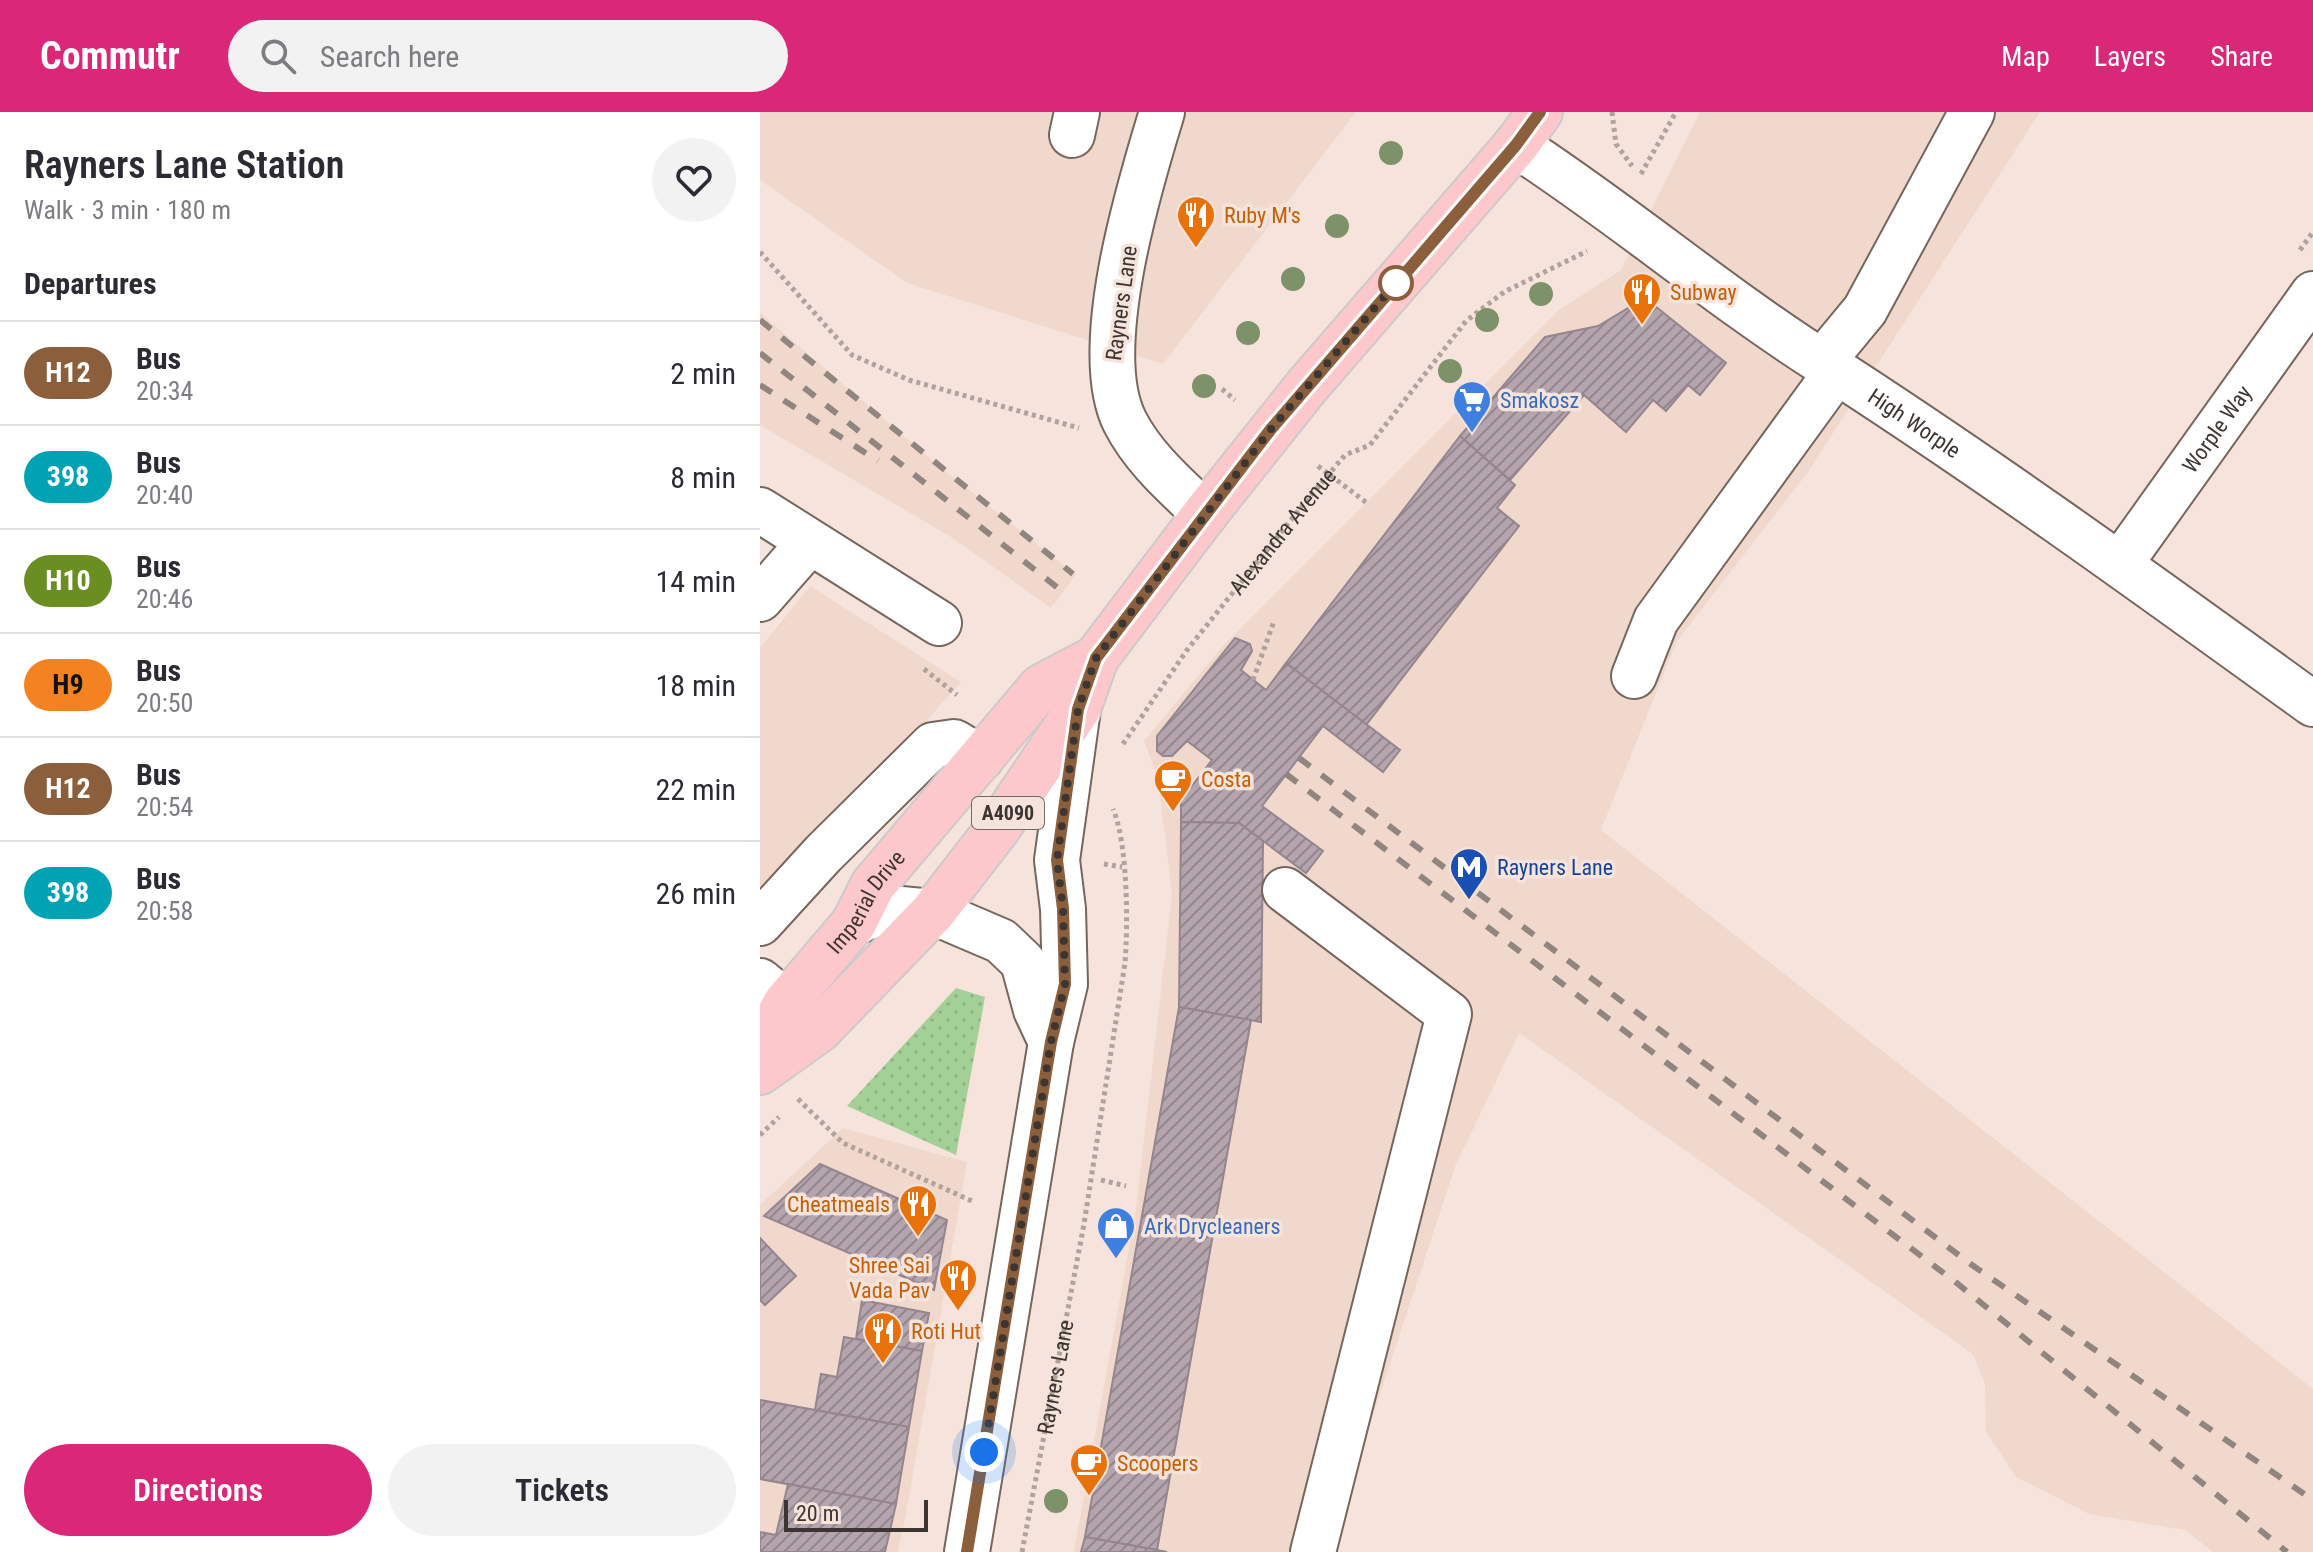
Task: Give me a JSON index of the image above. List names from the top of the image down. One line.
{"streets":{"main road":["A4090","Imperial Drive"],"street":["Rayners Lane","High Worple","Worple Way"],"path":["Alexandra Avenue"]},"crossings":[["Rayners Lane","A4090"],["High Worple","Worple Way"],["High Worple","A4090"],["A4090","Imperial Drive"]],"places":{"restaurant":["Ruby M's","Subway","Cheatmeals","Shree Sai Vada Pav","Roti Hut"],"supermarket":["Smakosz"],"cafe":["Costa","Scoopers"],"metro station":["Rayners Lane"],"shop":["Ark Drycleaners"]},"lines":["bus line H12"],"scale_bar":"20 m","page":{"header":"Commutr","search":"Search here","nav":["Map","Layers","Share"],"heading":[["Rayners Lane Station","Walk · 3 min · 180 m"],"Departures"],"list":[{"mark":"H12","name":"Bus","note":"20:34","value":"2 min"},{"mark":"398","name":"Bus","note":"20:40","value":"8 min"},{"mark":"H10","name":"Bus","note":"20:46","value":"14 min"},{"mark":"H9","name":"Bus","note":"20:50","value":"18 min"},{"mark":"H12","name":"Bus","note":"20:54","value":"22 min"},{"mark":"398","name":"Bus","note":"20:58","value":"26 min"}],"buttons":["Directions","Tickets"],"scale":"20 m"}}
